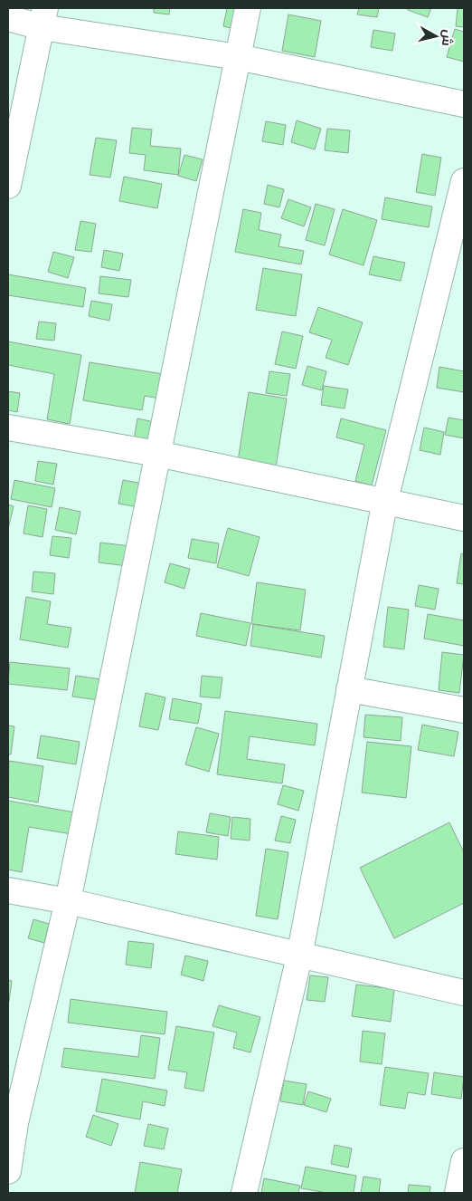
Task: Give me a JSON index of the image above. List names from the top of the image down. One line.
{"north":"right"}
